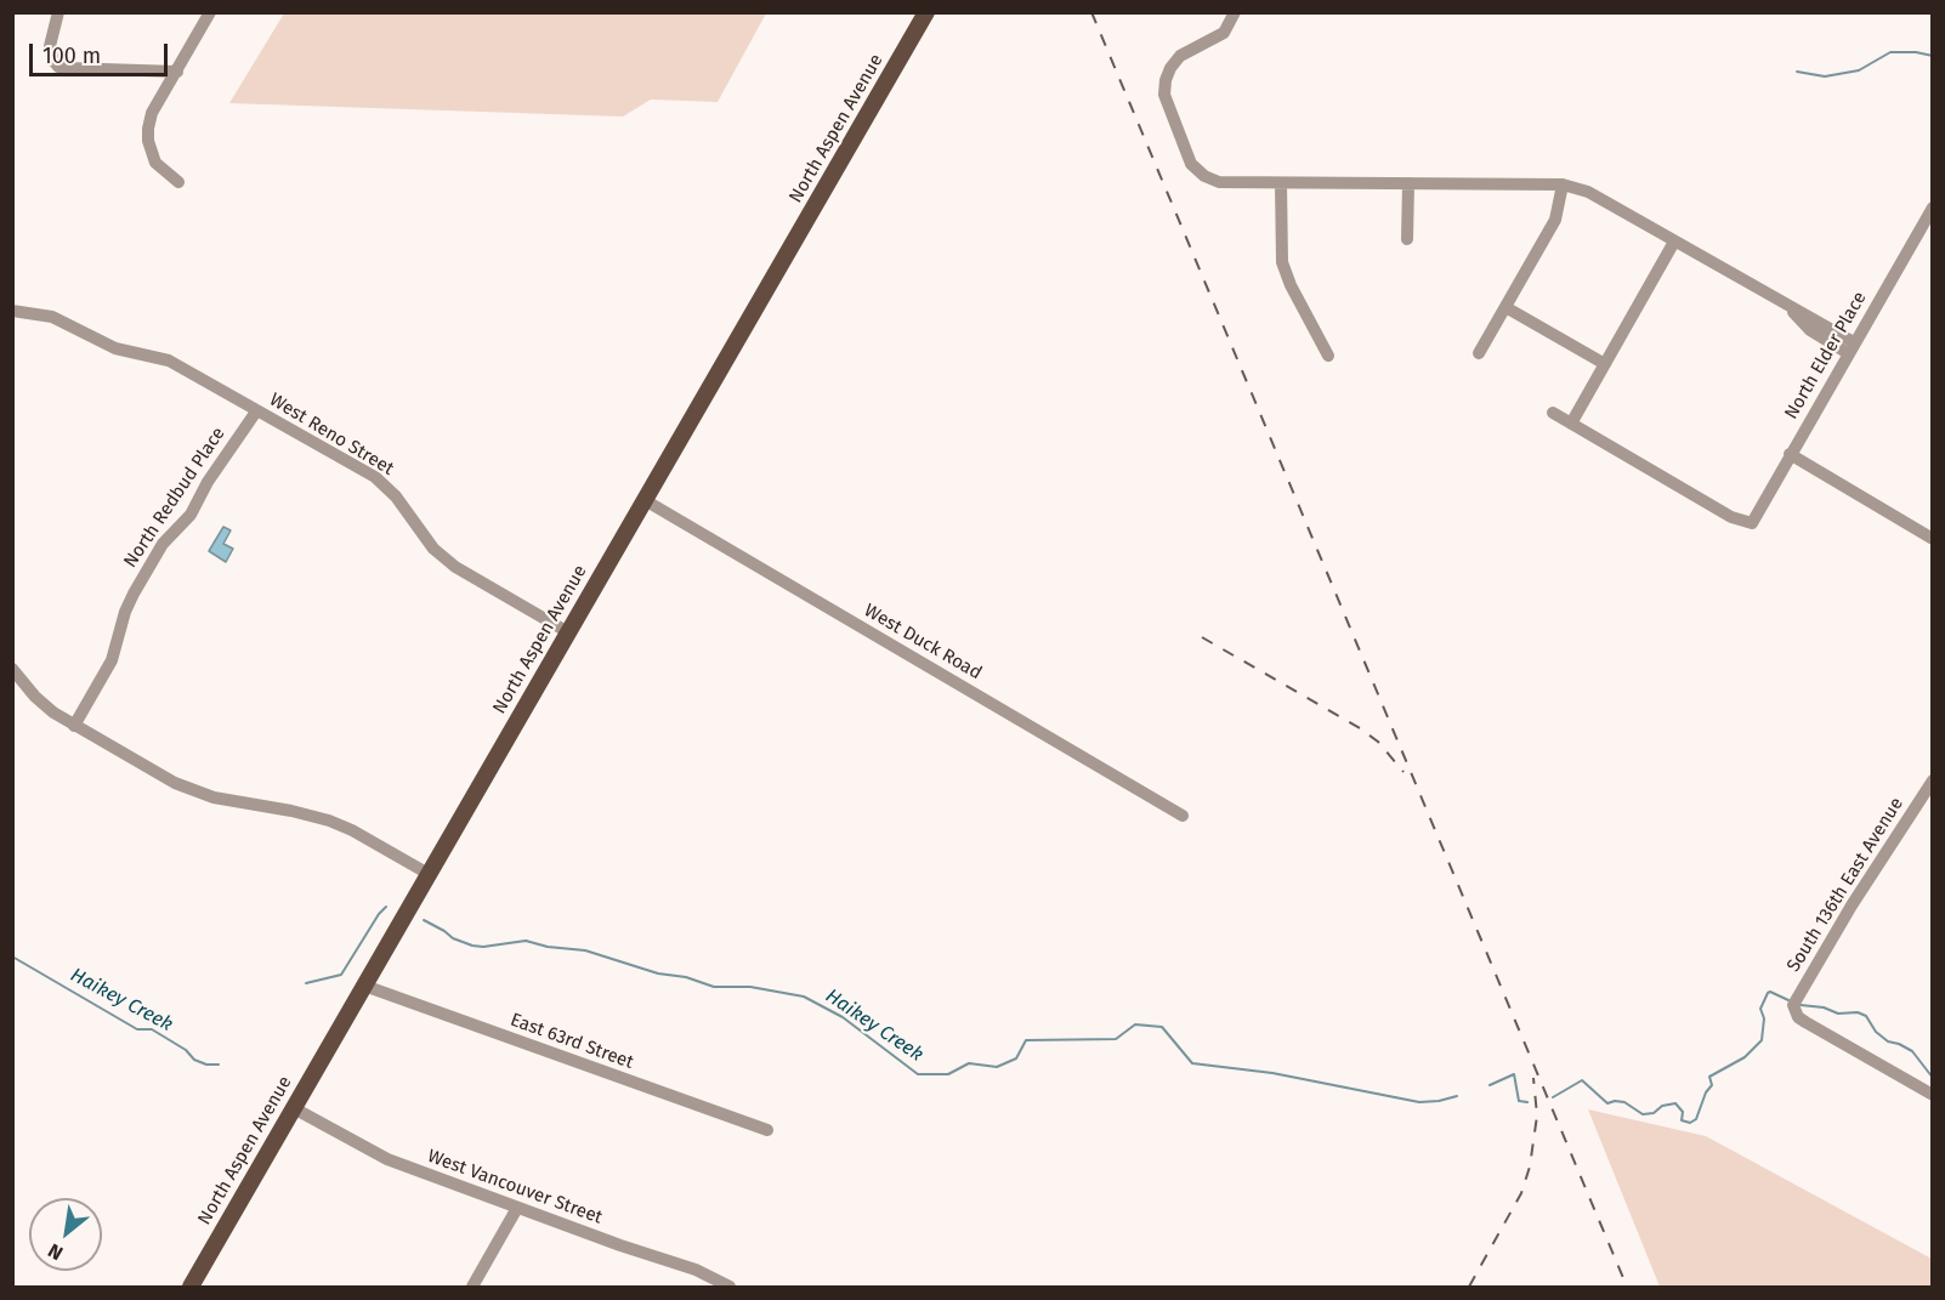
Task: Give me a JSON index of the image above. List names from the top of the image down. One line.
{"streets":{"main road":["North Aspen Avenue"],"street":["North Elder Place","West Reno Street","North Redbud Place","West Duck Road","South 136th East Avenue","East 63rd Street","West Vancouver Street"]},"crossings":[["North Aspen Avenue","West Reno Street"],["North Aspen Avenue","West Duck Road"],["North Aspen Avenue","East 63rd Street"],["North Aspen Avenue","West Vancouver Street"],["West Reno Street","North Redbud Place"]],"water":["Haikey Creek"],"scale_bar":"100 m","north":"bottom left"}
